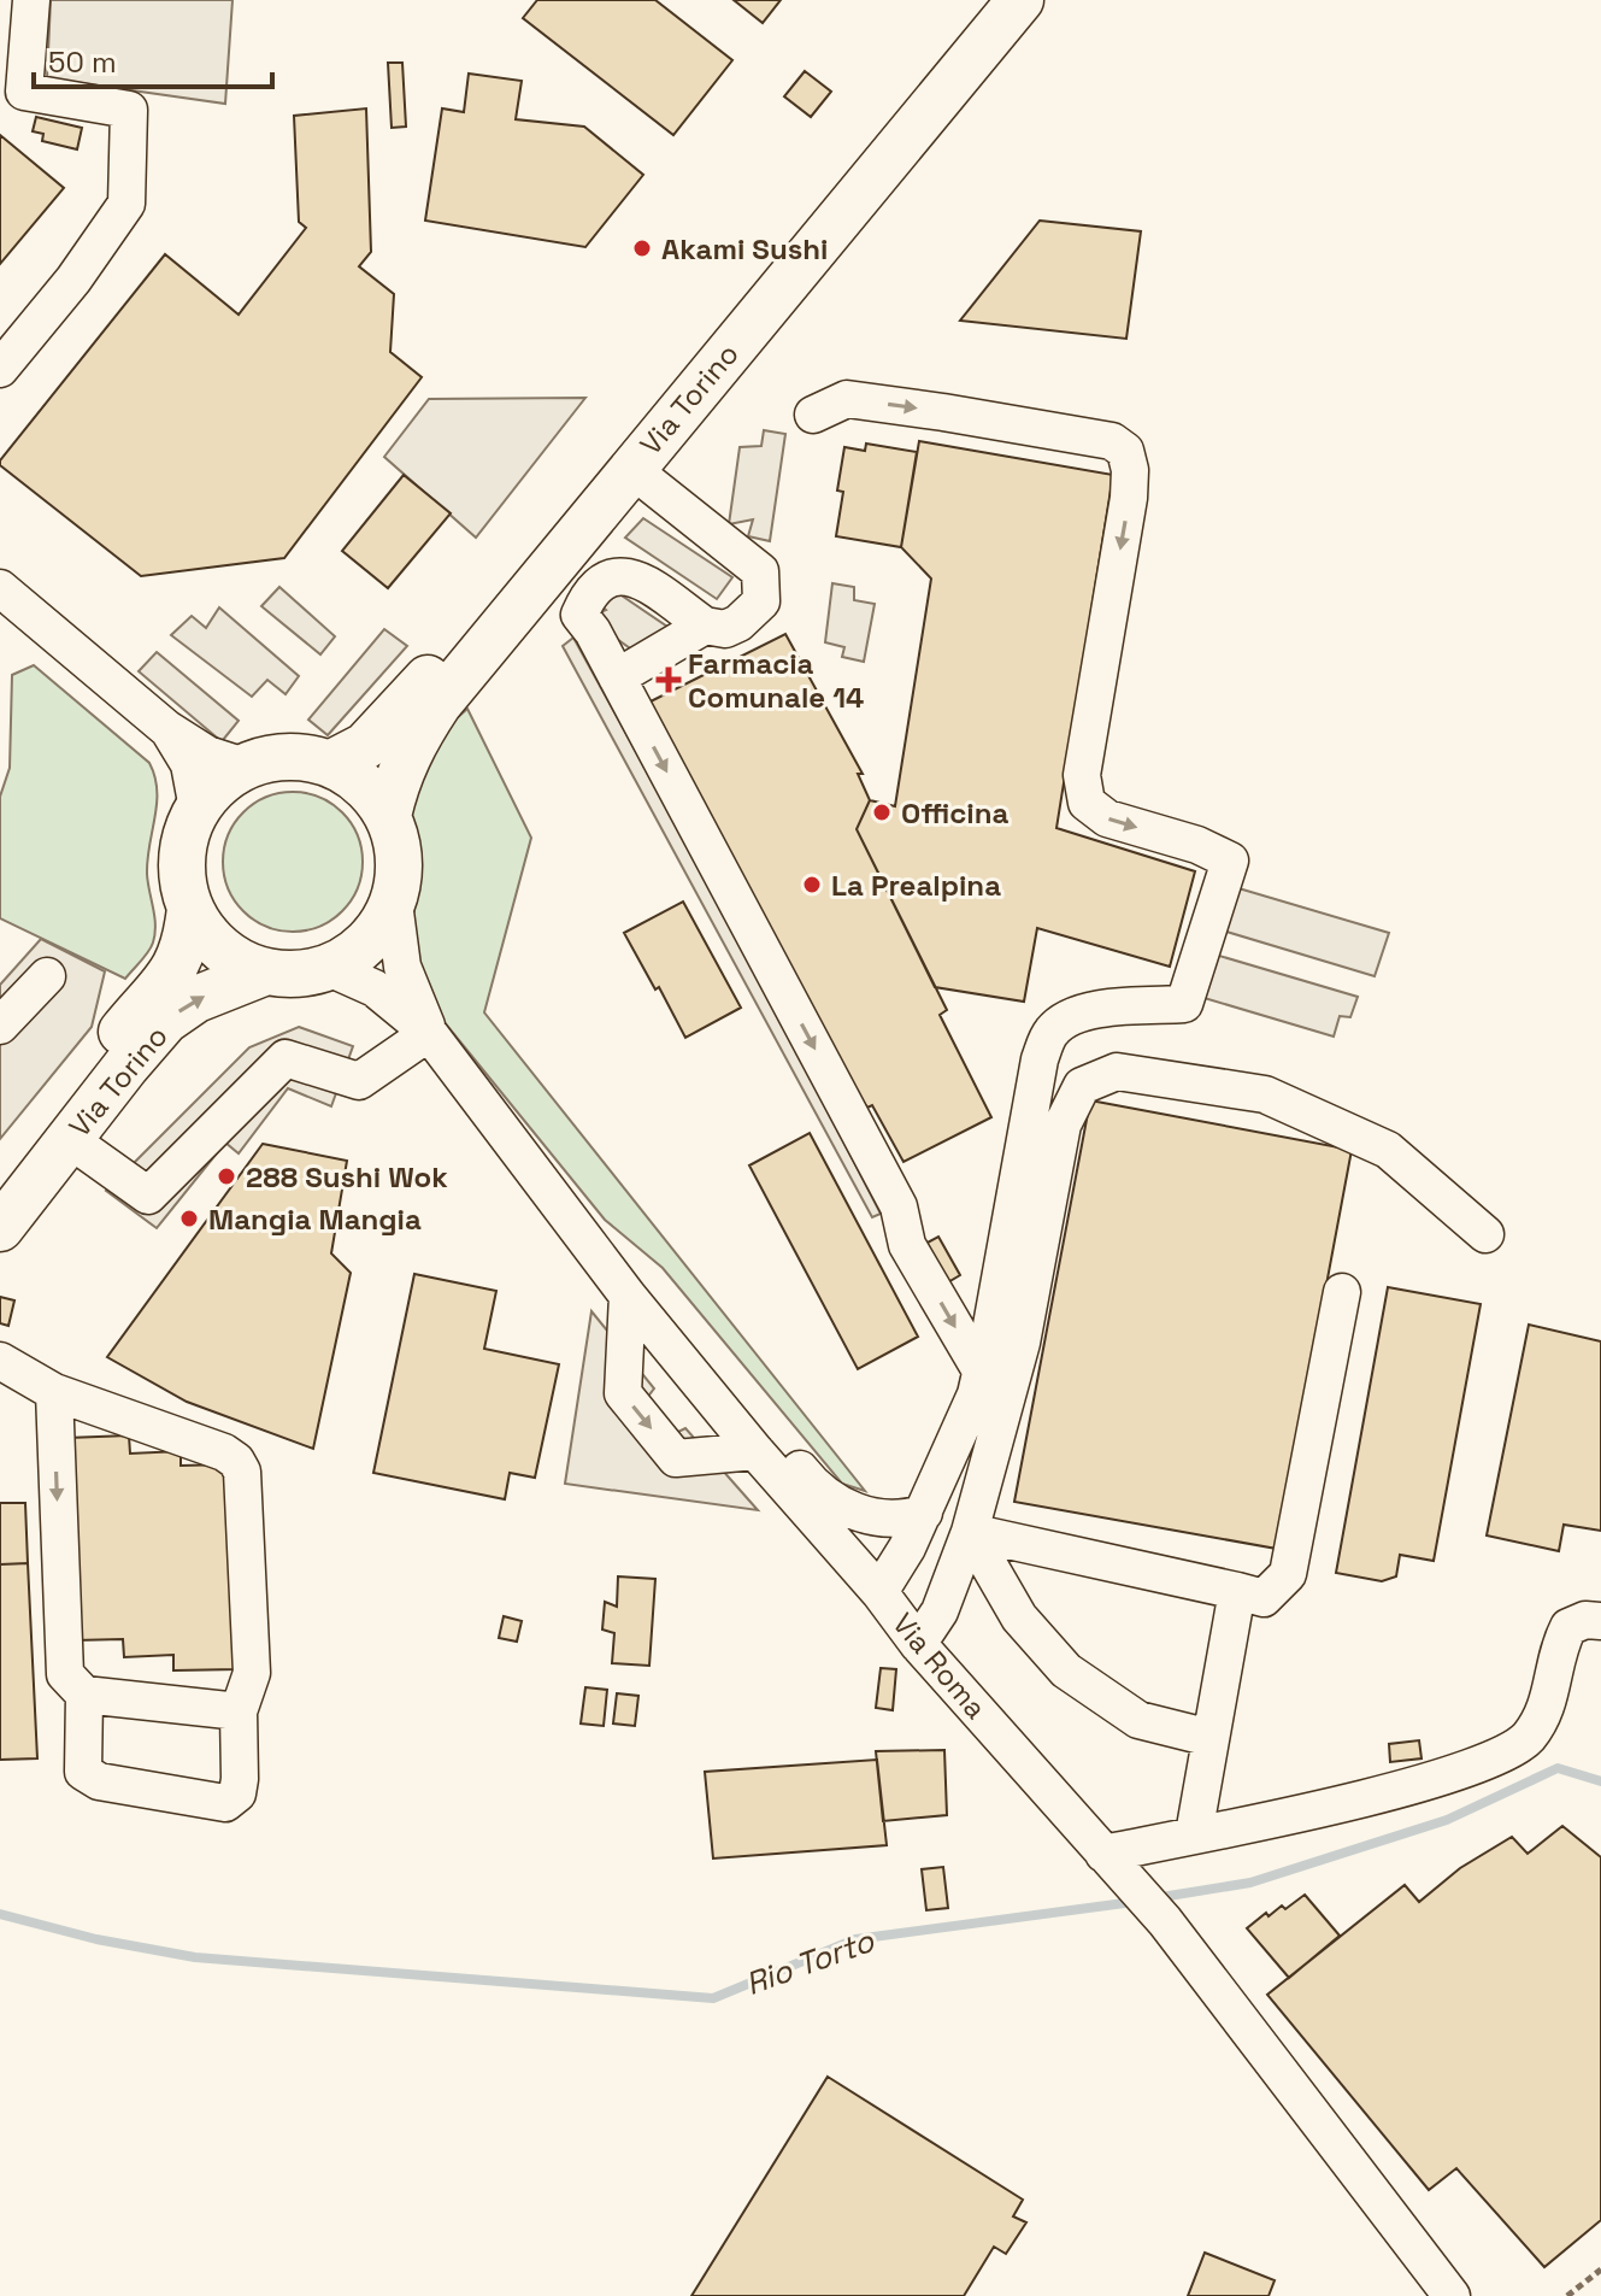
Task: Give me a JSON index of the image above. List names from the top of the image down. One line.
{"streets":{"main road":["Via Torino"],"street":["Via Roma"]},"water":["Rio Torto"],"places":{"other":["Akami Sushi","Officina","La Prealpina","288 Sushi Wok","Mangia Mangia"],"health":["Farmacia Comunale 14"]},"scale_bar":"50 m"}
